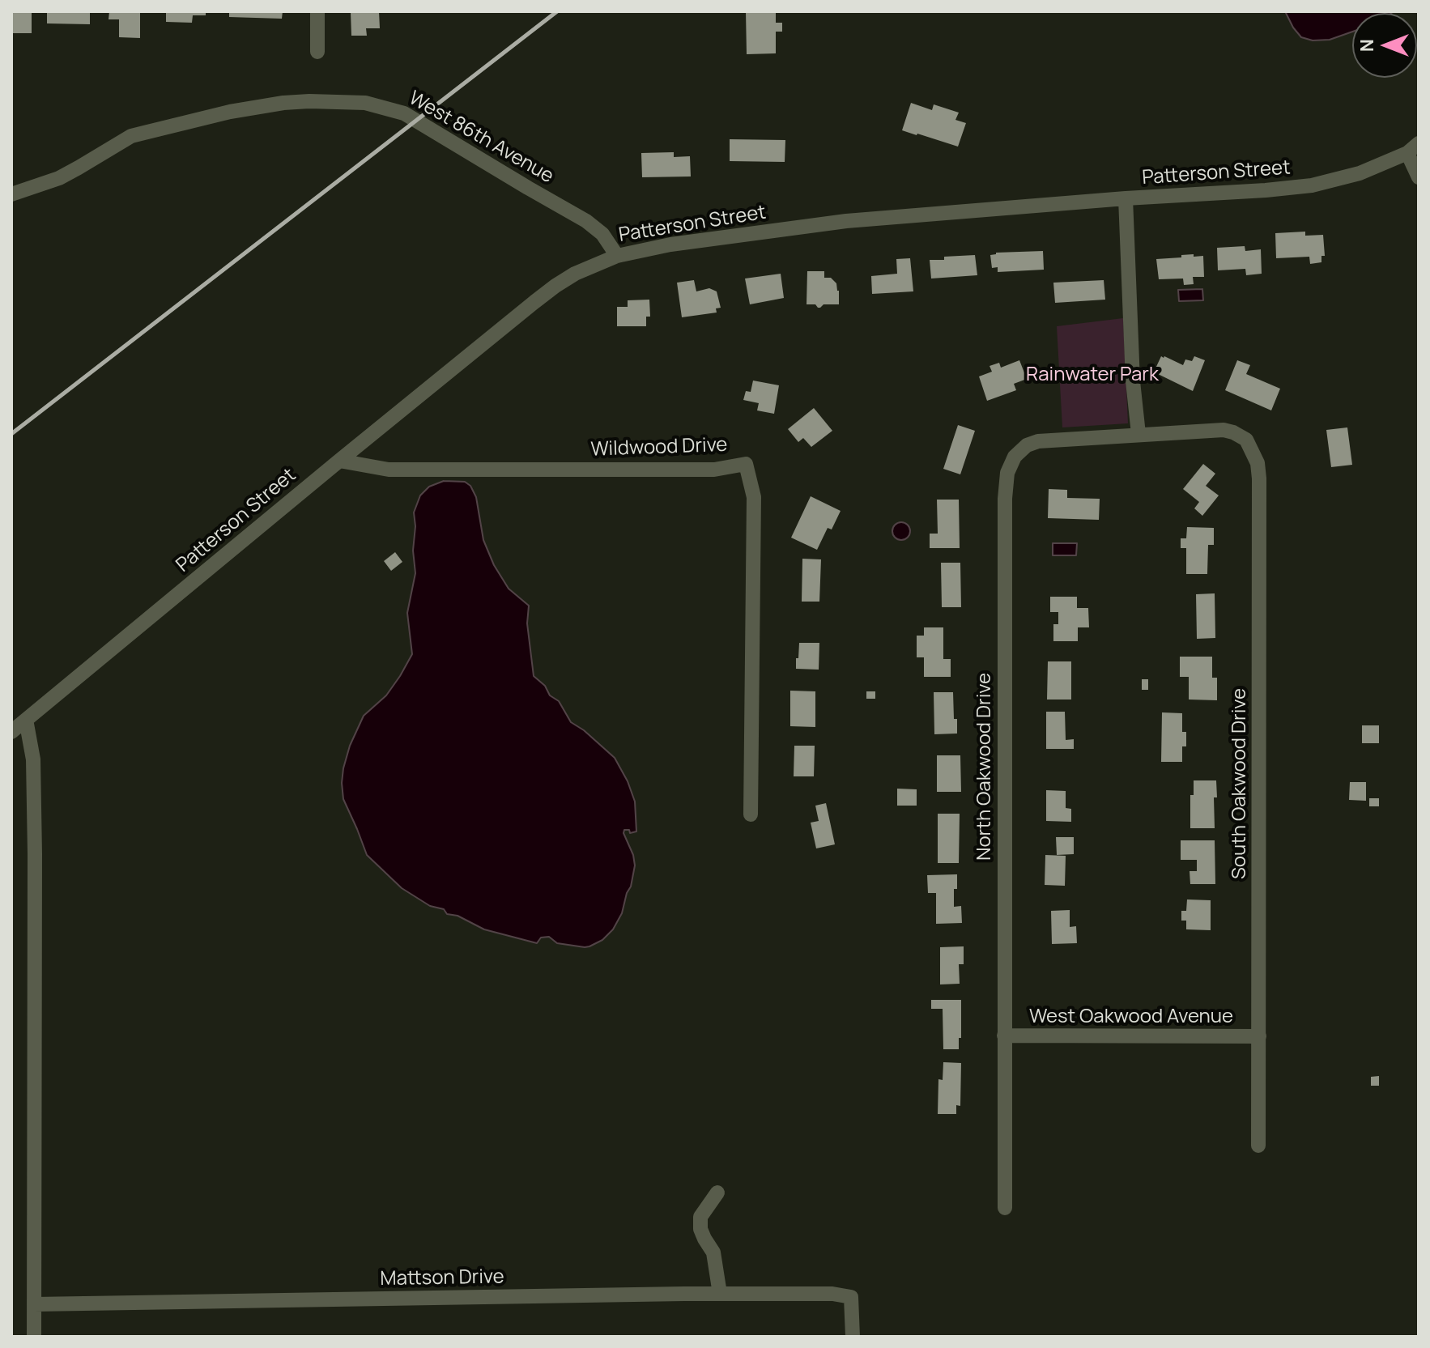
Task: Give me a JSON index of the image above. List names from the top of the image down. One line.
{"streets":{"street":["West 86th Avenue","Patterson Street","Wildwood Drive","North Oakwood Drive","South Oakwood Drive","West Oakwood Avenue","Mattson Drive"]},"crossings":[["West 86th Avenue","Patterson Street"],["Patterson Street","Wildwood Drive"],["North Oakwood Drive","South Oakwood Drive"],["North Oakwood Drive","West Oakwood Avenue"],["South Oakwood Drive","West Oakwood Avenue"]],"parks":["Rainwater Park"],"north":"left"}
